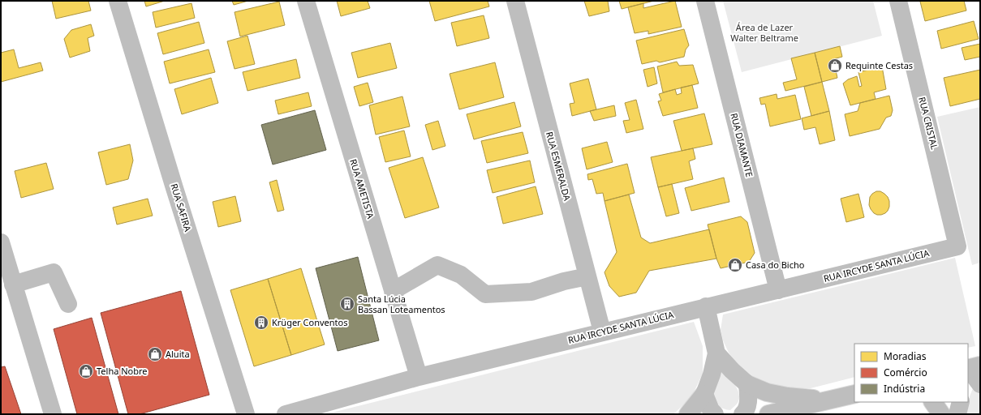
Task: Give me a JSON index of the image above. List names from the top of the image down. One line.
{"streets":{"main road":["RUA CRISTAL","RUA DIAMANTE","RUA ESMERALDA","RUA AMETISTA","RUA SAFIRA","RUA IRCYDE SANTA LÚCIA"]},"crossings":[["RUA CRISTAL","RUA IRCYDE SANTA LÚCIA"],["RUA DIAMANTE","RUA IRCYDE SANTA LÚCIA"],["RUA ESMERALDA","RUA IRCYDE SANTA LÚCIA"],["RUA AMETISTA","RUA IRCYDE SANTA LÚCIA"]],"parks":["Área de Lazer Walter Beltrame"],"places":{"shop":["Requinte Cestas","Casa do Bicho","Aluita","Telha Nobre"],"building":["Santa Lúcia Bassan Loteamentos","Krüger Conventos"]},"legend":["Moradias","Comércio","Indústria"]}
